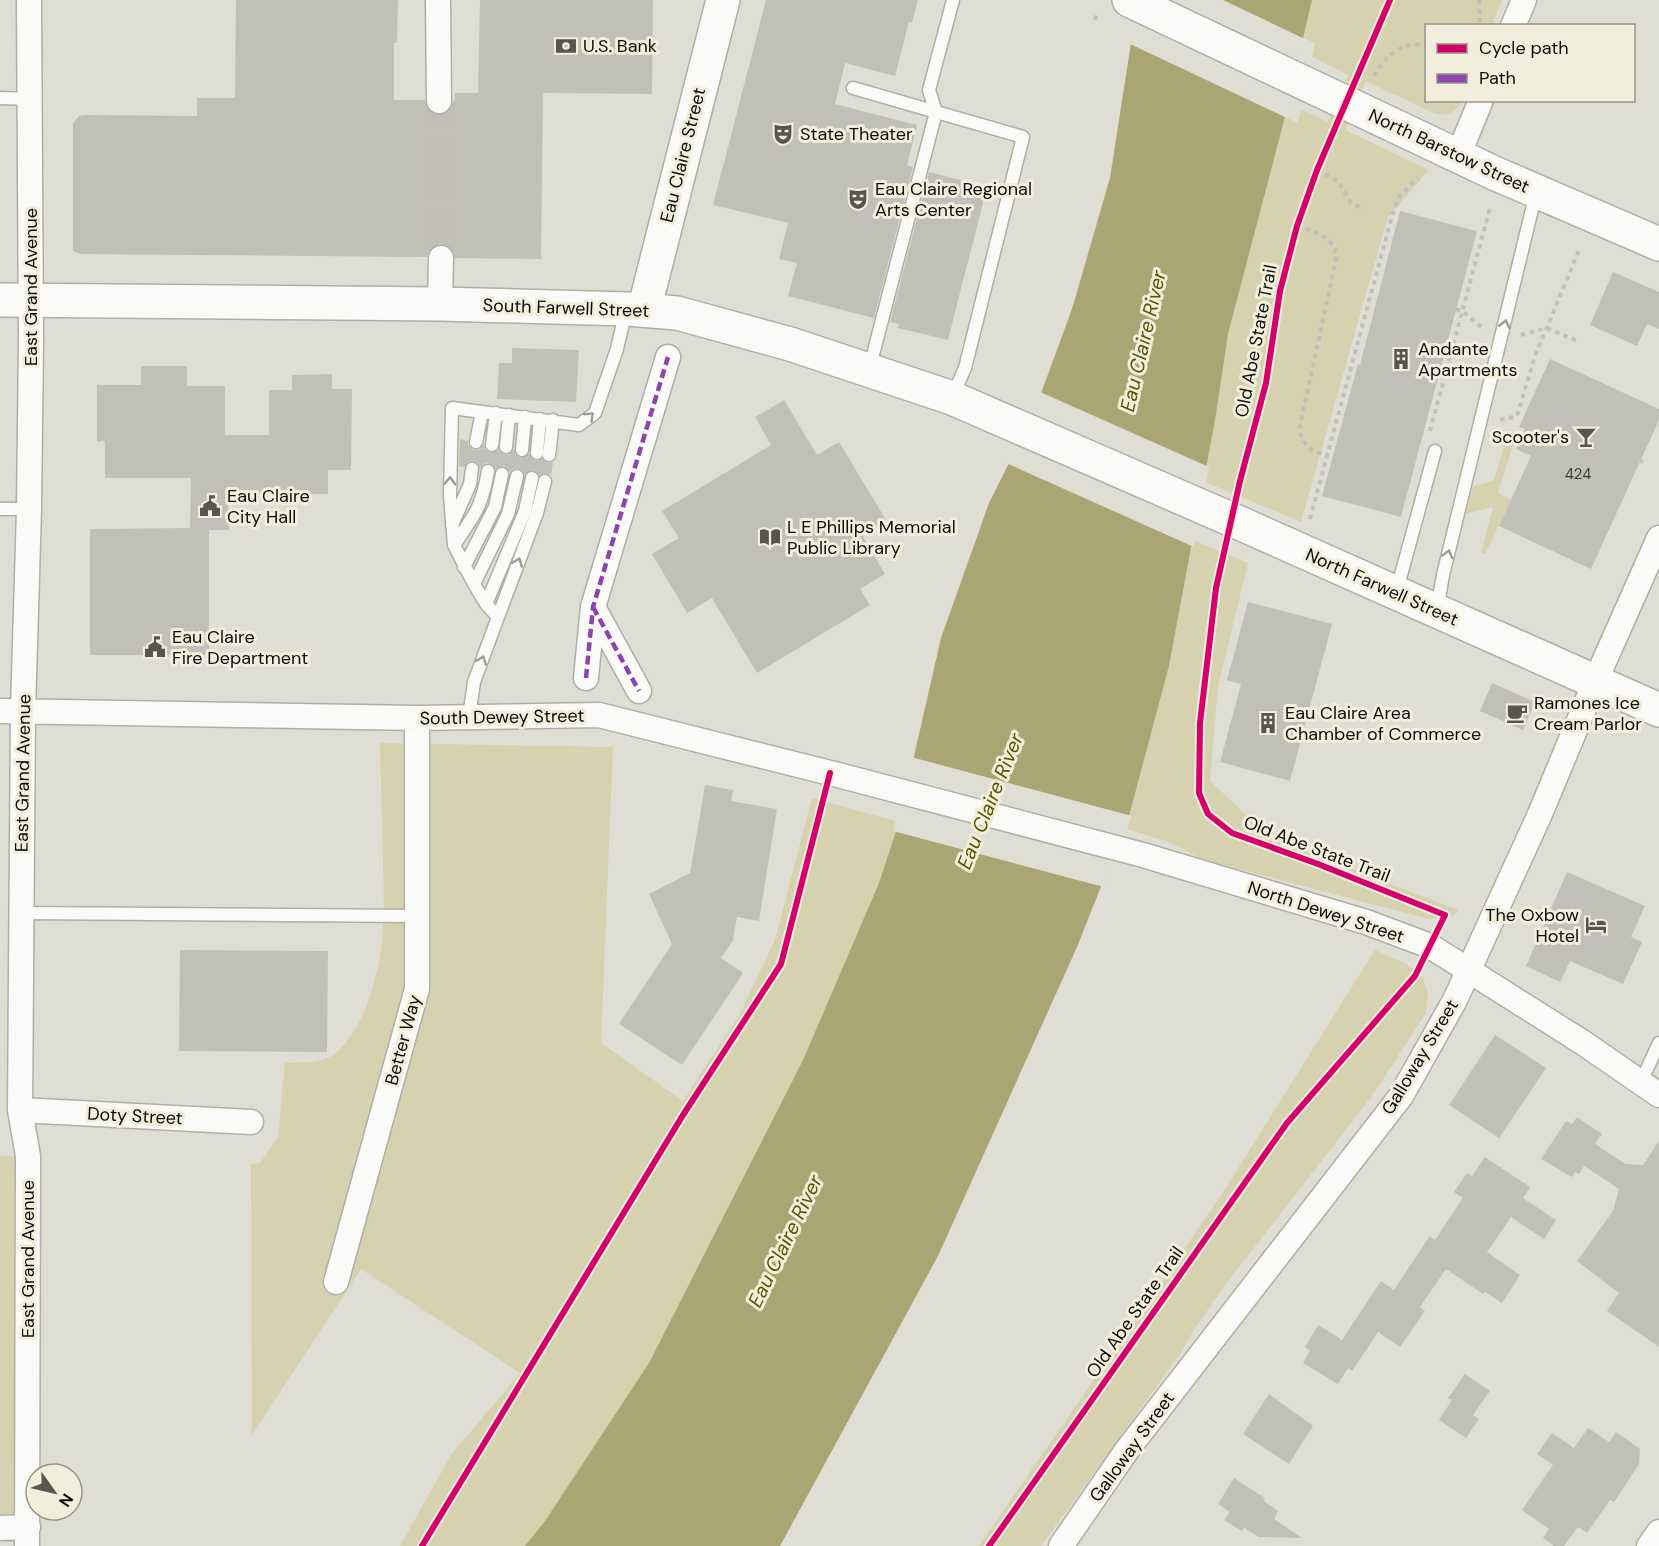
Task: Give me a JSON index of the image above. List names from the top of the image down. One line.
{"streets":{"main road":["North Barstow Street","Eau Claire Street","South Farwell Street","North Farwell Street"],"street":["East Grand Avenue","South Dewey Street","North Dewey Street","Better Way","Galloway Street","Doty Street"],"cycle path":["Old Abe State Trail"]},"crossings":[["Eau Claire Street","South Farwell Street"],["East Grand Avenue","South Farwell Street"],["East Grand Avenue","South Dewey Street"],["East Grand Avenue","Doty Street"],["South Farwell Street","North Farwell Street"],["North Farwell Street","Galloway Street"],["South Dewey Street","North Dewey Street"],["South Dewey Street","Better Way"],["North Dewey Street","Galloway Street"]],"water":["Eau Claire River"],"places":{"bank":["U.S. Bank"],"theatre":["State Theater","Eau Claire Regional Arts Center"],"building":["Andante Apartments","Eau Claire Area Chamber of Commerce"],"bar":["Scooter's"],"public building":["Eau Claire City Hall","Eau Claire Fire Department"],"library":["L E Phillips Memorial Public Library"],"cafe":["Ramones Ice Cream Parlor"],"hotel":["The Oxbow Hotel"]},"house_numbers":["424"],"legend":["Cycle path","Path"],"north":"bottom right"}
